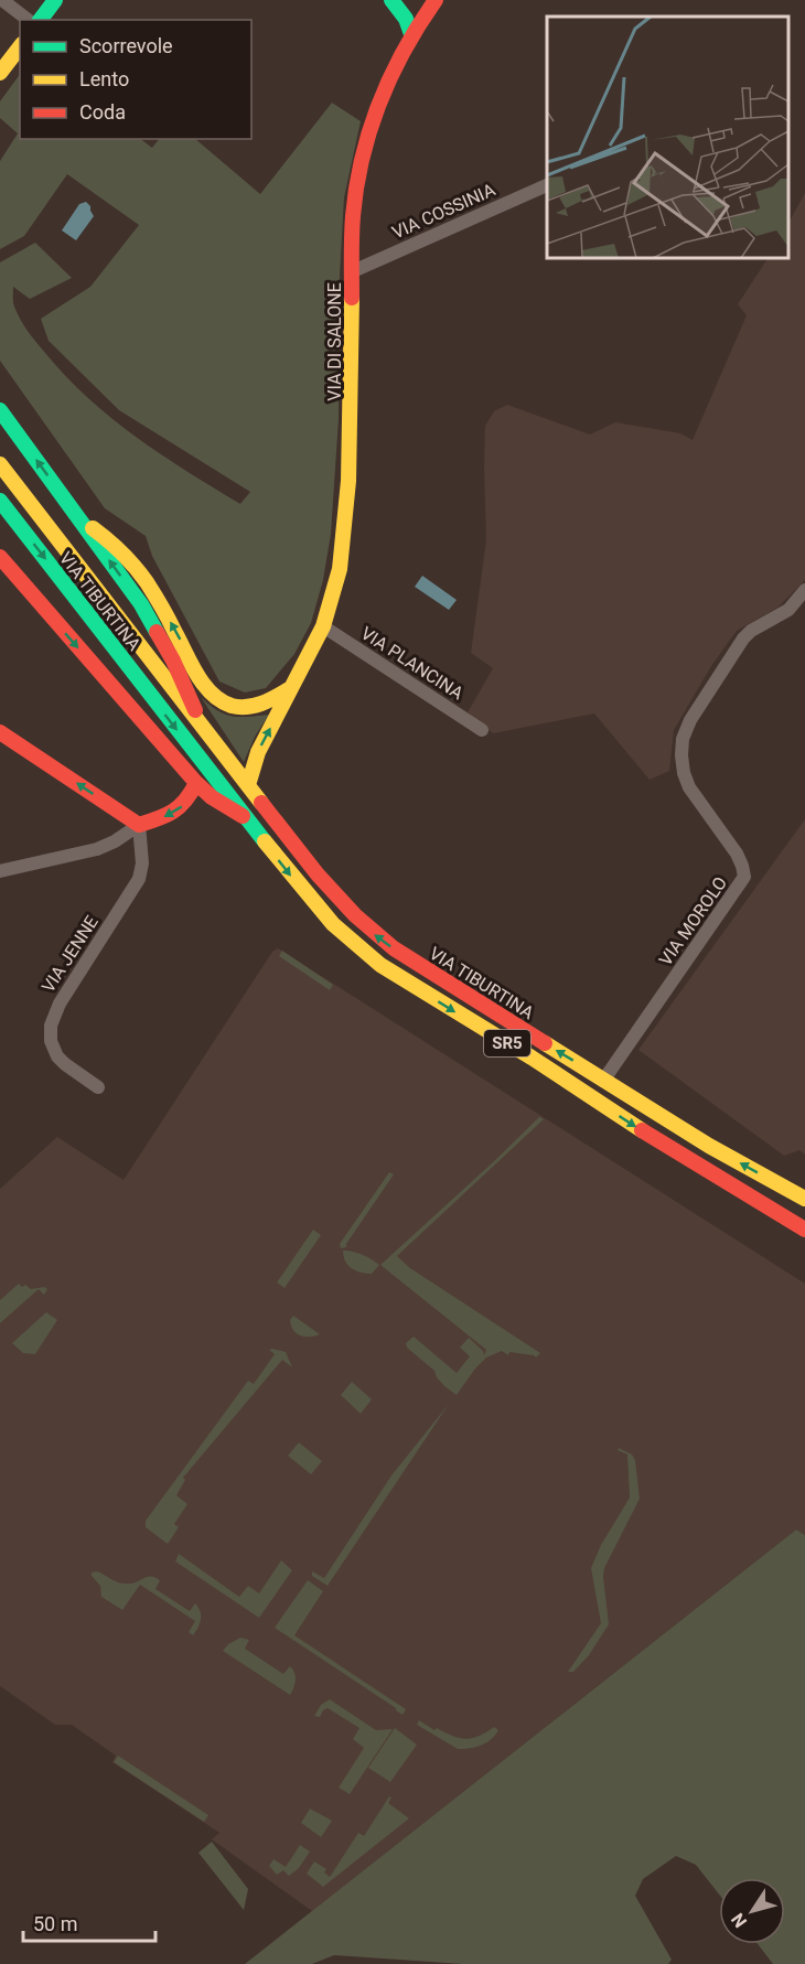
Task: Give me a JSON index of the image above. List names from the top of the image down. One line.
{"streets":{"street":["VIA COSSINIA","VIA DI SALONE","VIA TIBURTINA","VIA PLANCINA","VIA MOROLO","VIA JENNE","SR5"]},"crossings":[["VIA COSSINIA","VIA DI SALONE"],["VIA DI SALONE","VIA TIBURTINA"],["VIA DI SALONE","VIA PLANCINA"],["VIA TIBURTINA","VIA MOROLO"]],"legend":["Scorrevole","Lento","Coda"],"scale_bar":"50 m","north":"bottom left"}
